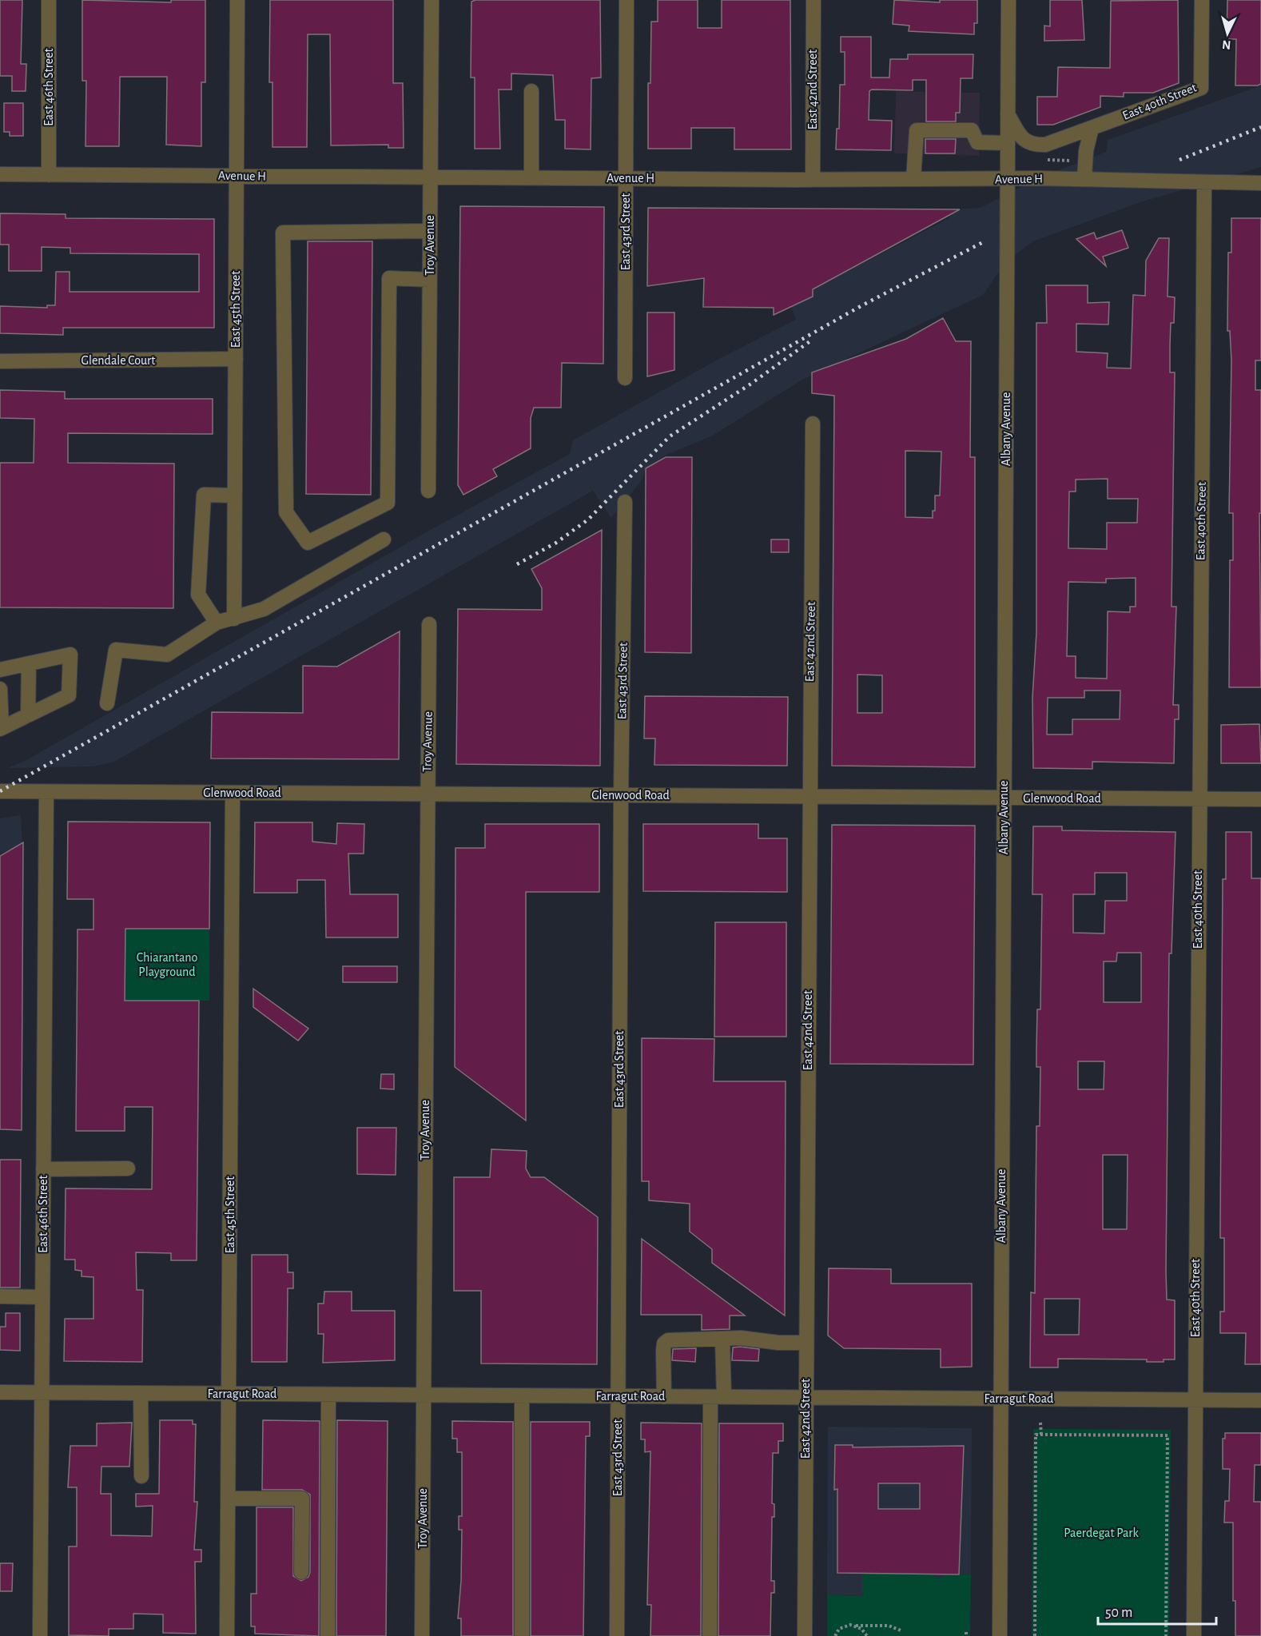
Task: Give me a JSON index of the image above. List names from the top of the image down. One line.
{"streets":{"street":["East 46th Street","East 42nd Street","East 40th Street","Avenue H","East 43rd Street","Troy Avenue","East 45th Street","Glendale Court","Albany Avenue","Glenwood Road","Farragut Road"]},"crossings":[["East 46th Street","Avenue H"],["East 46th Street","Glenwood Road"],["East 46th Street","Farragut Road"],["East 42nd Street","Avenue H"],["East 42nd Street","Glenwood Road"],["East 42nd Street","Farragut Road"],["East 40th Street","Avenue H"],["East 40th Street","Albany Avenue"],["East 40th Street","Glenwood Road"],["East 40th Street","Farragut Road"],["Avenue H","East 43rd Street"],["Avenue H","Troy Avenue"],["Avenue H","East 45th Street"],["Avenue H","Albany Avenue"],["East 43rd Street","Glenwood Road"],["East 43rd Street","Farragut Road"],["Troy Avenue","Glenwood Road"],["Troy Avenue","Farragut Road"],["East 45th Street","Glendale Court"],["East 45th Street","Glenwood Road"],["East 45th Street","Farragut Road"],["Albany Avenue","Glenwood Road"],["Albany Avenue","Farragut Road"]],"parks":["Chiarantano Playground","Paerdegat Park"],"scale_bar":"50 m","north":"bottom"}
